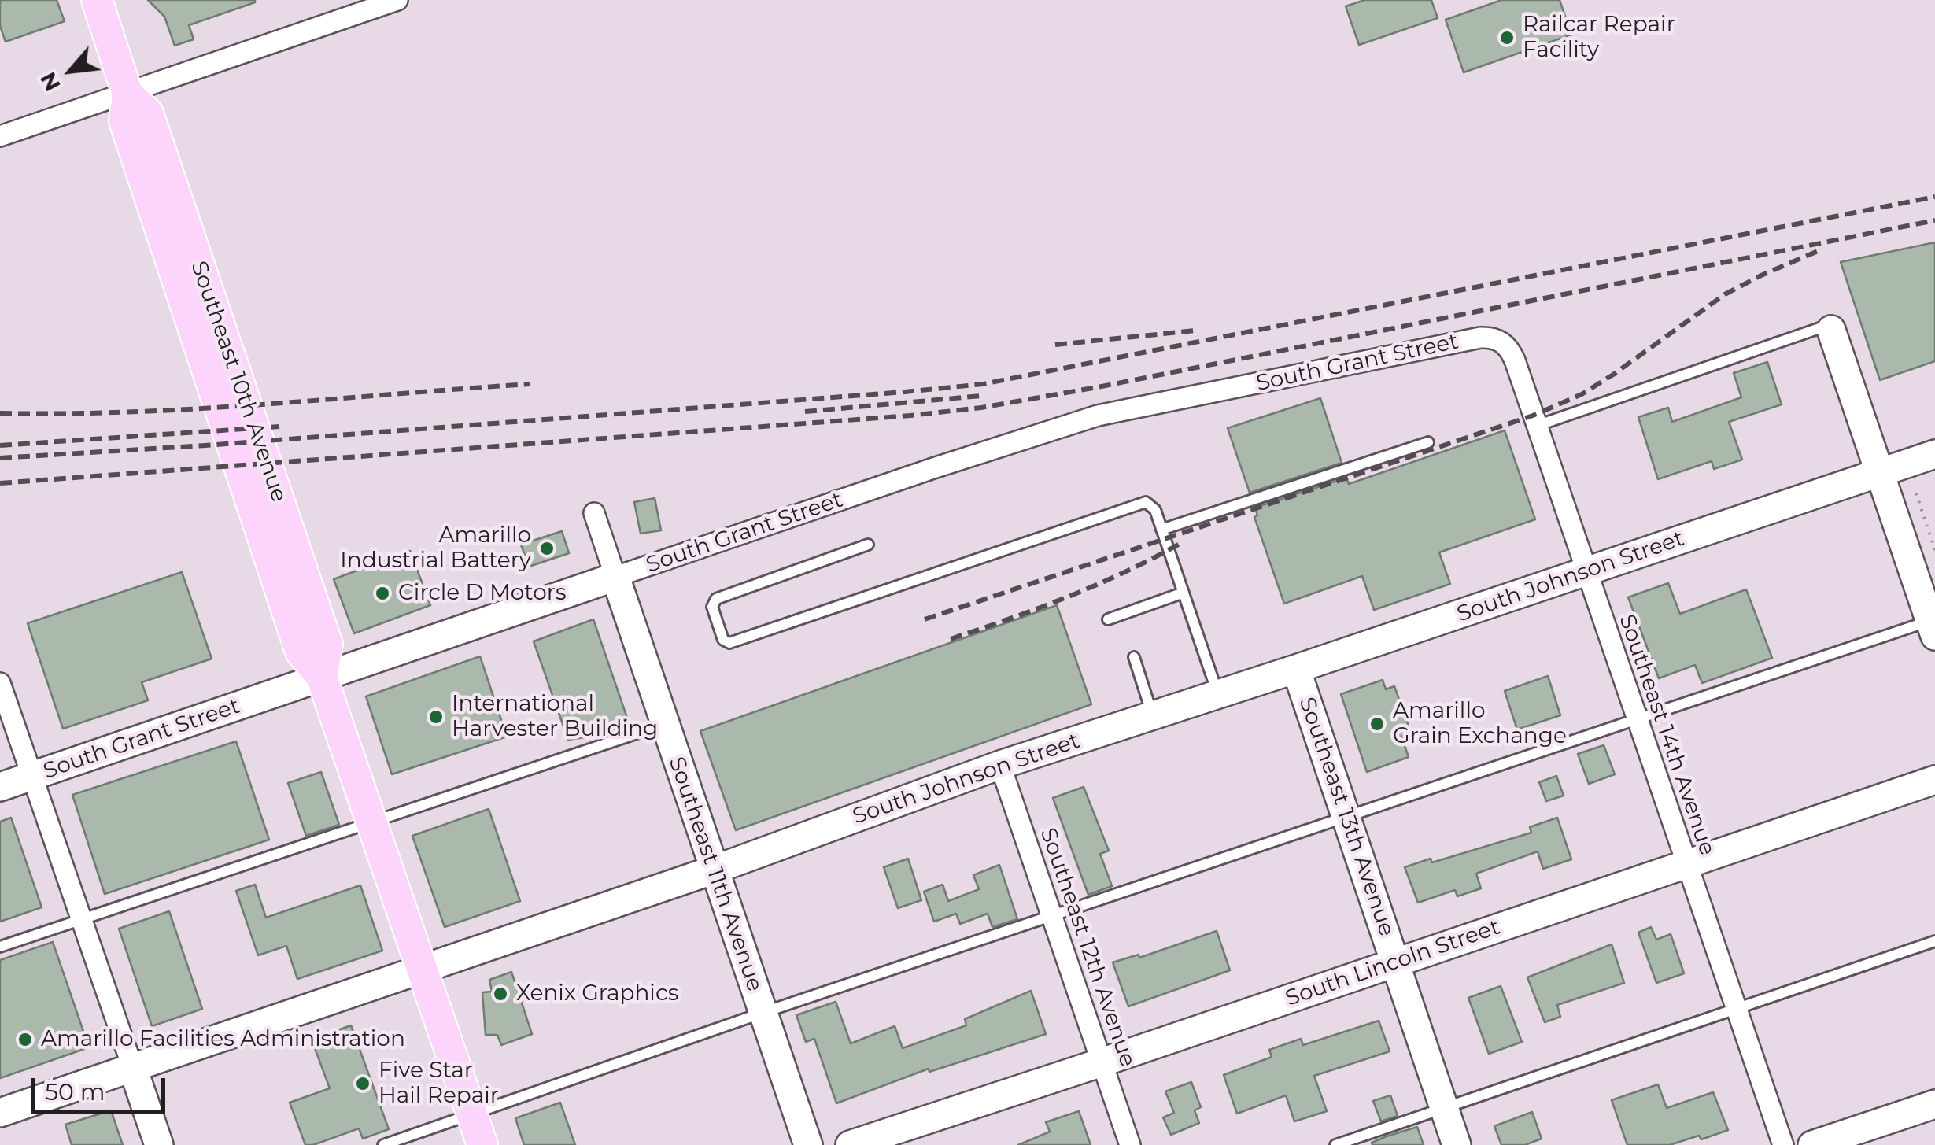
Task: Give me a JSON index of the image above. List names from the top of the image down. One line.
{"streets":{"main road":["Southeast 10th Avenue"],"street":["South Grant Street","South Johnson Street","Southeast 14th Avenue","Southeast 13th Avenue","Southeast 11th Avenue","Southeast 12th Avenue","South Lincoln Street"]},"crossings":[["South Grant Street","Southeast 10th Avenue"],["South Grant Street","Southeast 14th Avenue"],["South Grant Street","Southeast 11th Avenue"],["Southeast 10th Avenue","South Johnson Street"],["South Johnson Street","Southeast 14th Avenue"],["South Johnson Street","Southeast 13th Avenue"],["South Johnson Street","Southeast 11th Avenue"],["South Johnson Street","Southeast 12th Avenue"],["Southeast 14th Avenue","South Lincoln Street"],["Southeast 13th Avenue","South Lincoln Street"],["Southeast 12th Avenue","South Lincoln Street"]],"places":["Railcar Repair Facility","Amarillo Industrial Battery","Circle D Motors","International Harvester Building","Amarillo Grain Exchange","Xenix Graphics","Amarillo Facilities Administration","Five Star Hail Repair"],"scale_bar":"50 m","north":"bottom left"}
